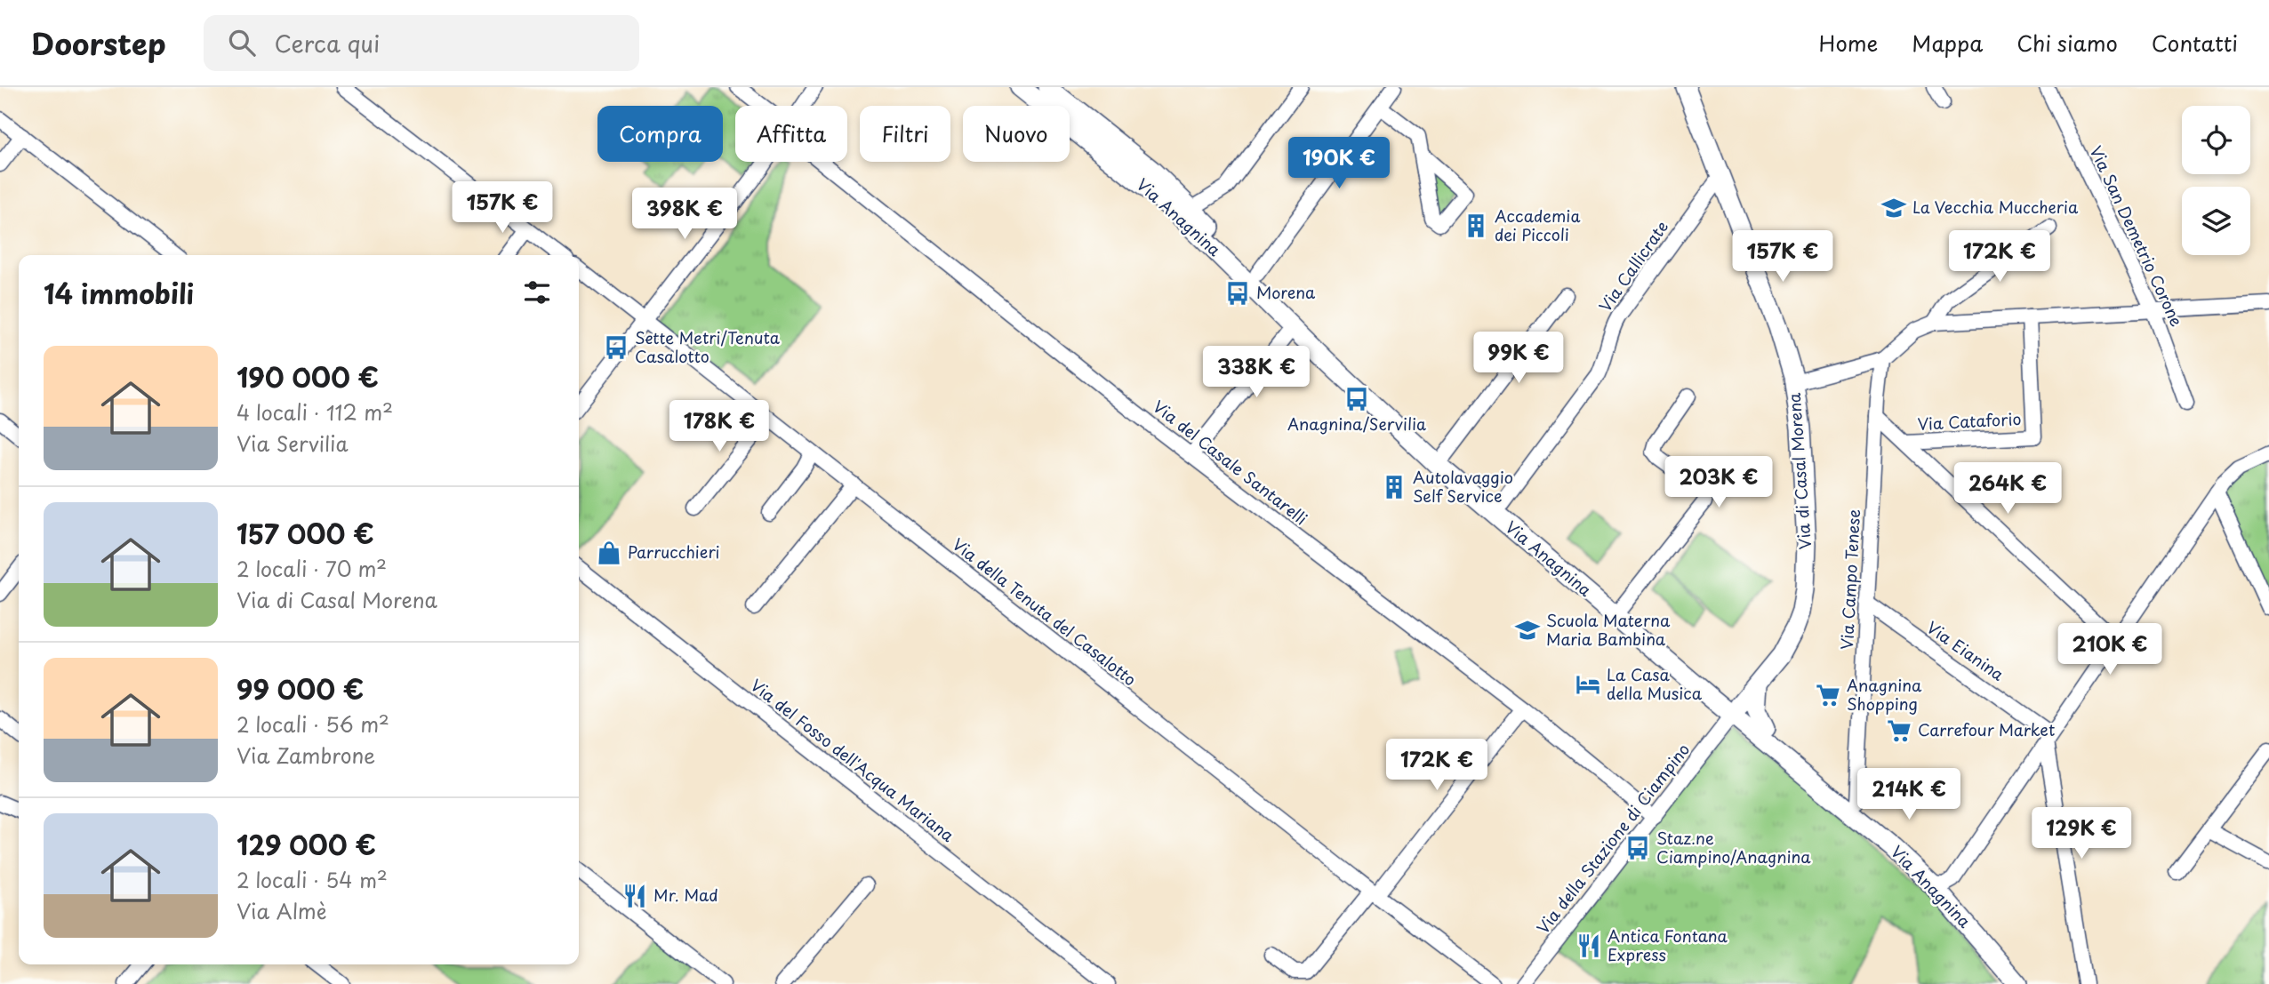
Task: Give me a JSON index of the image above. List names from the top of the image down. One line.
{"streets":{"main road":["Via Anagnina","Via di Casal Morena"],"street":["Via San Demetrio Corone","Via Callicrate","Via Cataforio","Via del Casale Santarelli","Via Campo Tenese","Via della Tenuta del Casalotto","Via Eianina","Via del Fosso dell'Acqua Mariana","Via della Stazione di Ciampino"]},"crossings":[["Via Anagnina","Via Callicrate"],["Via Anagnina","Via di Casal Morena"],["Via Anagnina","Via Campo Tenese"],["Via Anagnina","Via della Stazione di Ciampino"],["Via Callicrate","Via di Casal Morena"],["Via del Casale Santarelli","Via della Stazione di Ciampino"],["Via di Casal Morena","Via della Stazione di Ciampino"],["Via Campo Tenese","Via Eianina"]],"places":{"school or university":["La Vecchia Muccheria","Scuola Materna Maria Bambina"],"building":["Accademia dei Piccoli","Autolavaggio Self Service"],"bus stop":["Morena","Sette Metri/Tenuta Casalotto","Anagnina/Servilia","Staz.ne Ciampino/Anagnina"],"shop":["Parrucchieri"],"hotel":["La Casa della Musica"],"supermarket":["Anagnina Shopping","Carrefour Market"],"restaurant":["Mr. Mad","Antica Fontana Express"]},"page":{"header":"Doorstep","search":"Cerca qui","nav":["Home","Mappa","Chi siamo","Contatti"],"chip":["Compra","Affitta","Filtri","Nuovo"],"price":["190K €","157K €","398K €","157K €","172K €","99K €","338K €","178K €","203K €","264K €","210K €","172K €","214K €","129K €"],"heading":"14 immobili","list":[{"name":"190 000 €","note":"4 locali · 112 m² · Via Servilia"},{"name":"157 000 €","note":"2 locali · 70 m² · Via di Casal Morena"},{"name":"99 000 €","note":"2 locali · 56 m² · Via Zambrone"},{"name":"129 000 €","note":"2 locali · 54 m² · Via Almè"}]}}
